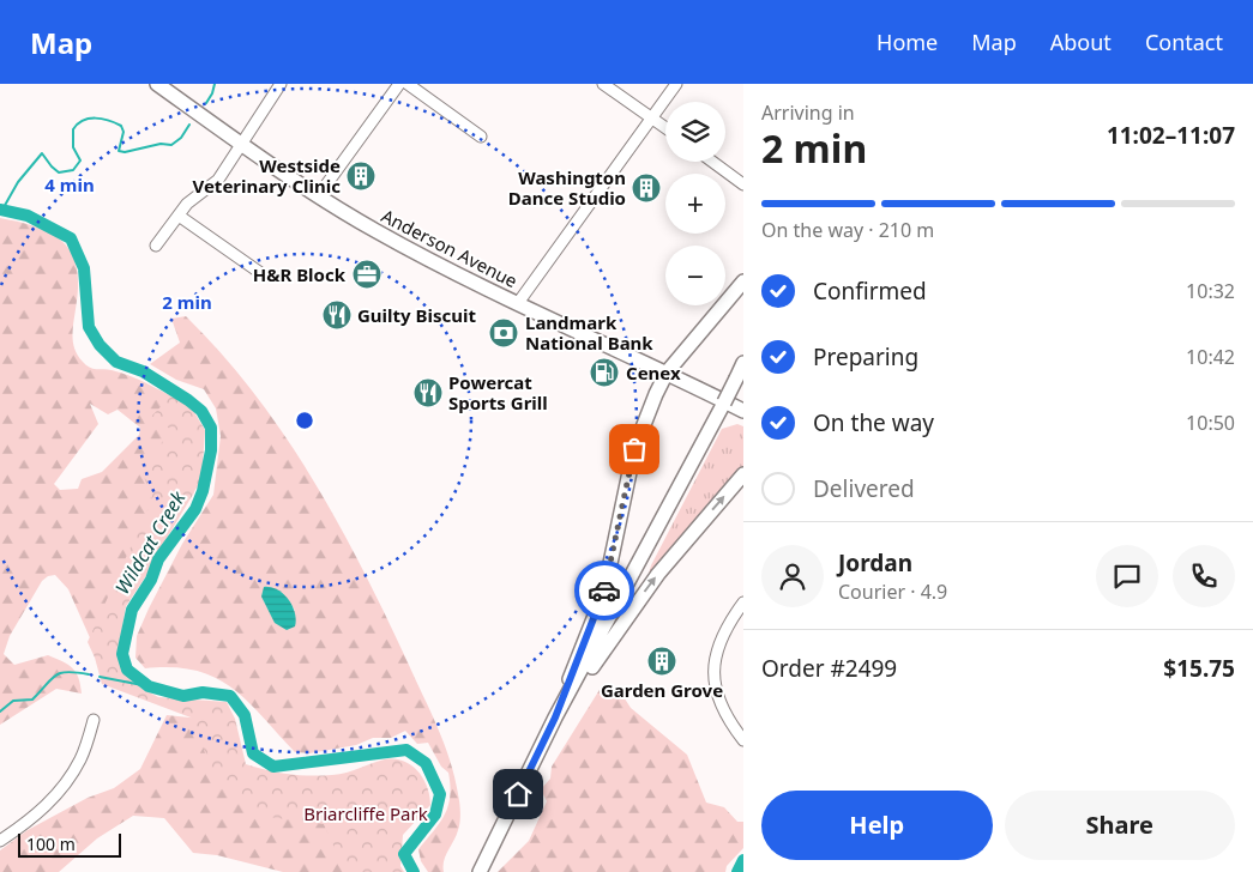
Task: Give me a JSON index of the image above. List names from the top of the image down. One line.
{"streets":{"main road":["Anderson Avenue"]},"water":["Wildcat Creek"],"parks":["Briarcliffe Park"],"places":{"building":["Westside Veterinary Clinic","Washington Dance Studio","Garden Grove"],"office":["H&R Block"],"restaurant":["Guilty Biscuit","Powercat Sports Grill"],"bank":["Landmark National Bank"],"fuel station":["Cenex"]},"scale_bar":"100 m","page":{"header":"Map","nav":["Home","Map","About","Contact"],"heading":["2 min","Arriving in","11:02–11:07"],"panel":["Jordan","Courier · 4.9","Order #2499","$15.75"],"map_buttons":["+","−"],"bar":"On the way · 210 m","list":[["Confirmed","10:32"],["Preparing","10:42"],["On the way","10:50"],"Delivered"],"buttons":["Help","Share"],"scale":"100 m"},"rings":["4 min","2 min"]}
